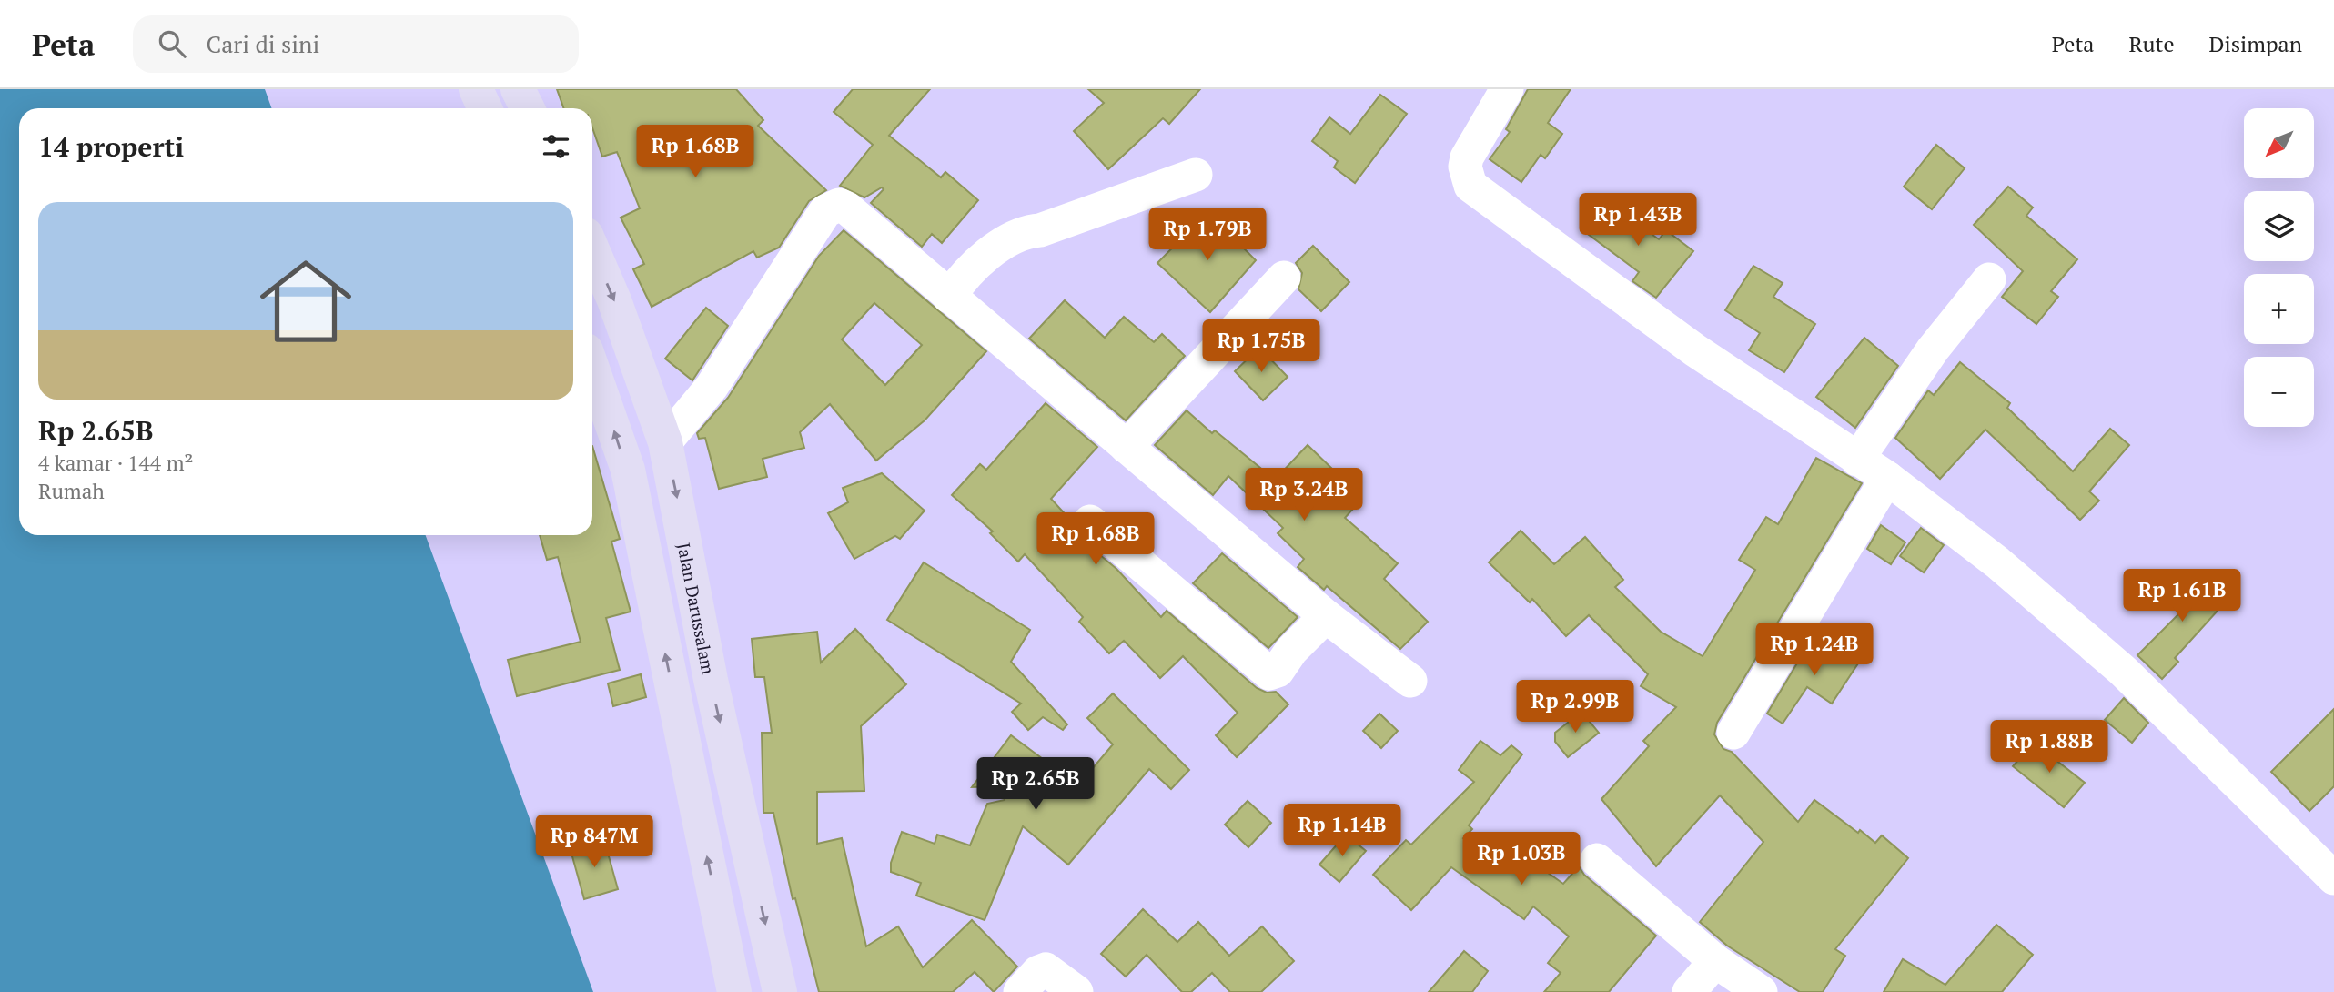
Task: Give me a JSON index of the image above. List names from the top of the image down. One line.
{"streets":{"street":["Jalan Darussalam"]},"north":"bottom left","page":{"header":"Peta","search":"Cari di sini","nav":["Peta","Rute","Disimpan"],"map_buttons":["+","−"],"heading":"14 properti","price":["Rp 1.68B","Rp 1.43B","Rp 1.79B","Rp 1.75B","Rp 3.24B","Rp 1.68B","Rp 1.61B","Rp 1.24B","Rp 2.99B","Rp 1.88B","Rp 2.65B","Rp 1.14B","Rp 847M","Rp 1.03B"],"list":[{"name":"Rp 2.65B","note":"4 kamar · 144 m² · Rumah"}]}}
